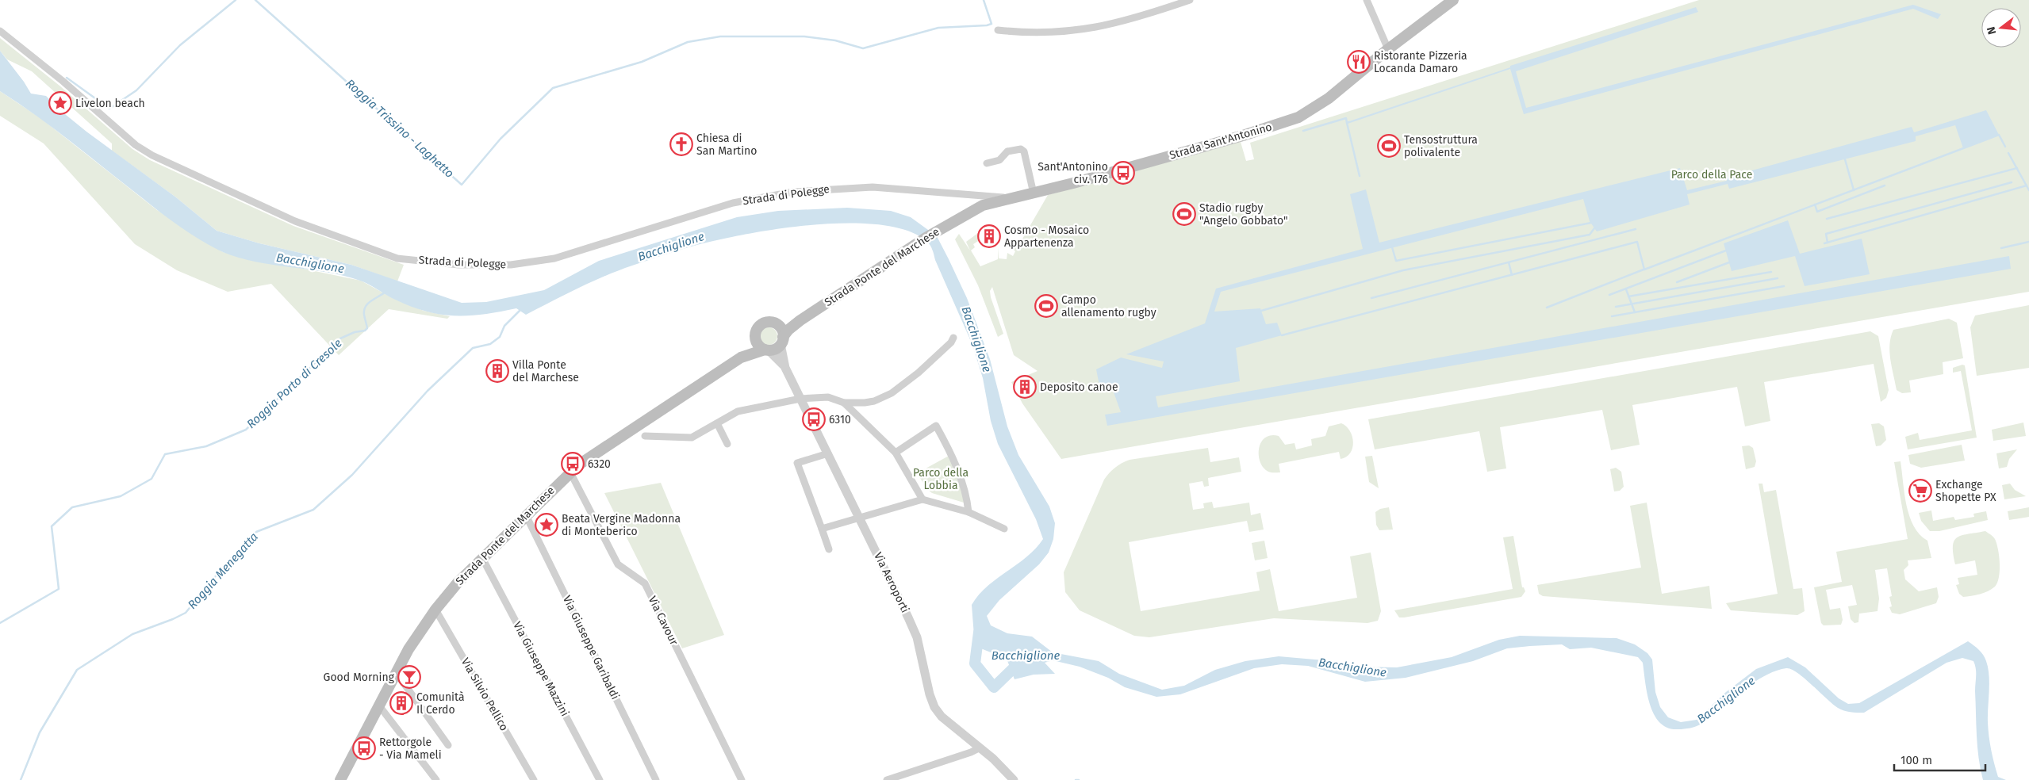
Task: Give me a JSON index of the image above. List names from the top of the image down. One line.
{"streets":{"main road":["Strada Sant'Antonino","Strada Ponte del Marchese"],"street":["Strada di Polegge","Via Aeroporti","Via Cavour","Via Giuseppe Garibaldi","Via Giuseppe Mazzini","Via Silvio Pellico"]},"crossings":[["Strada Sant'Antonino","Strada di Polegge"],["Strada Sant'Antonino","Strada Ponte del Marchese"],["Strada di Polegge","Strada Ponte del Marchese"],["Strada Ponte del Marchese","Via Aeroporti"],["Strada Ponte del Marchese","Via Cavour"],["Strada Ponte del Marchese","Via Giuseppe Garibaldi"],["Strada Ponte del Marchese","Via Giuseppe Mazzini"],["Strada Ponte del Marchese","Via Silvio Pellico"]],"water":["Roggia Trissino - Laghetto","Bacchiglione","Roggia Porto di Cresole","Roggia Menegatta"],"parks":["Parco della Pace","Parco della Lobbia"],"places":{"restaurant":["Ristorante Pizzeria Locanda Damaro"],"place":["Livelon beach","Beata Vergine Madonna di Monteberico"],"church":["Chiesa di San Martino"],"sports":["Tensostruttura polivalente","Stadio rugby \"Angelo Gobbato\"","Campo allenamento rugby"],"bus stop":["Sant'Antonino civ. 176","6310","6320","Rettorgole - Via Mameli"],"building":["Cosmo - Mosaico Appartenenza","Villa Ponte del Marchese","Deposito canoe","Comunità Il Cerdo"],"supermarket":["Exchange Shopette PX"],"bar":["Good Morning"]},"scale_bar":"100 m","north":"left"}
